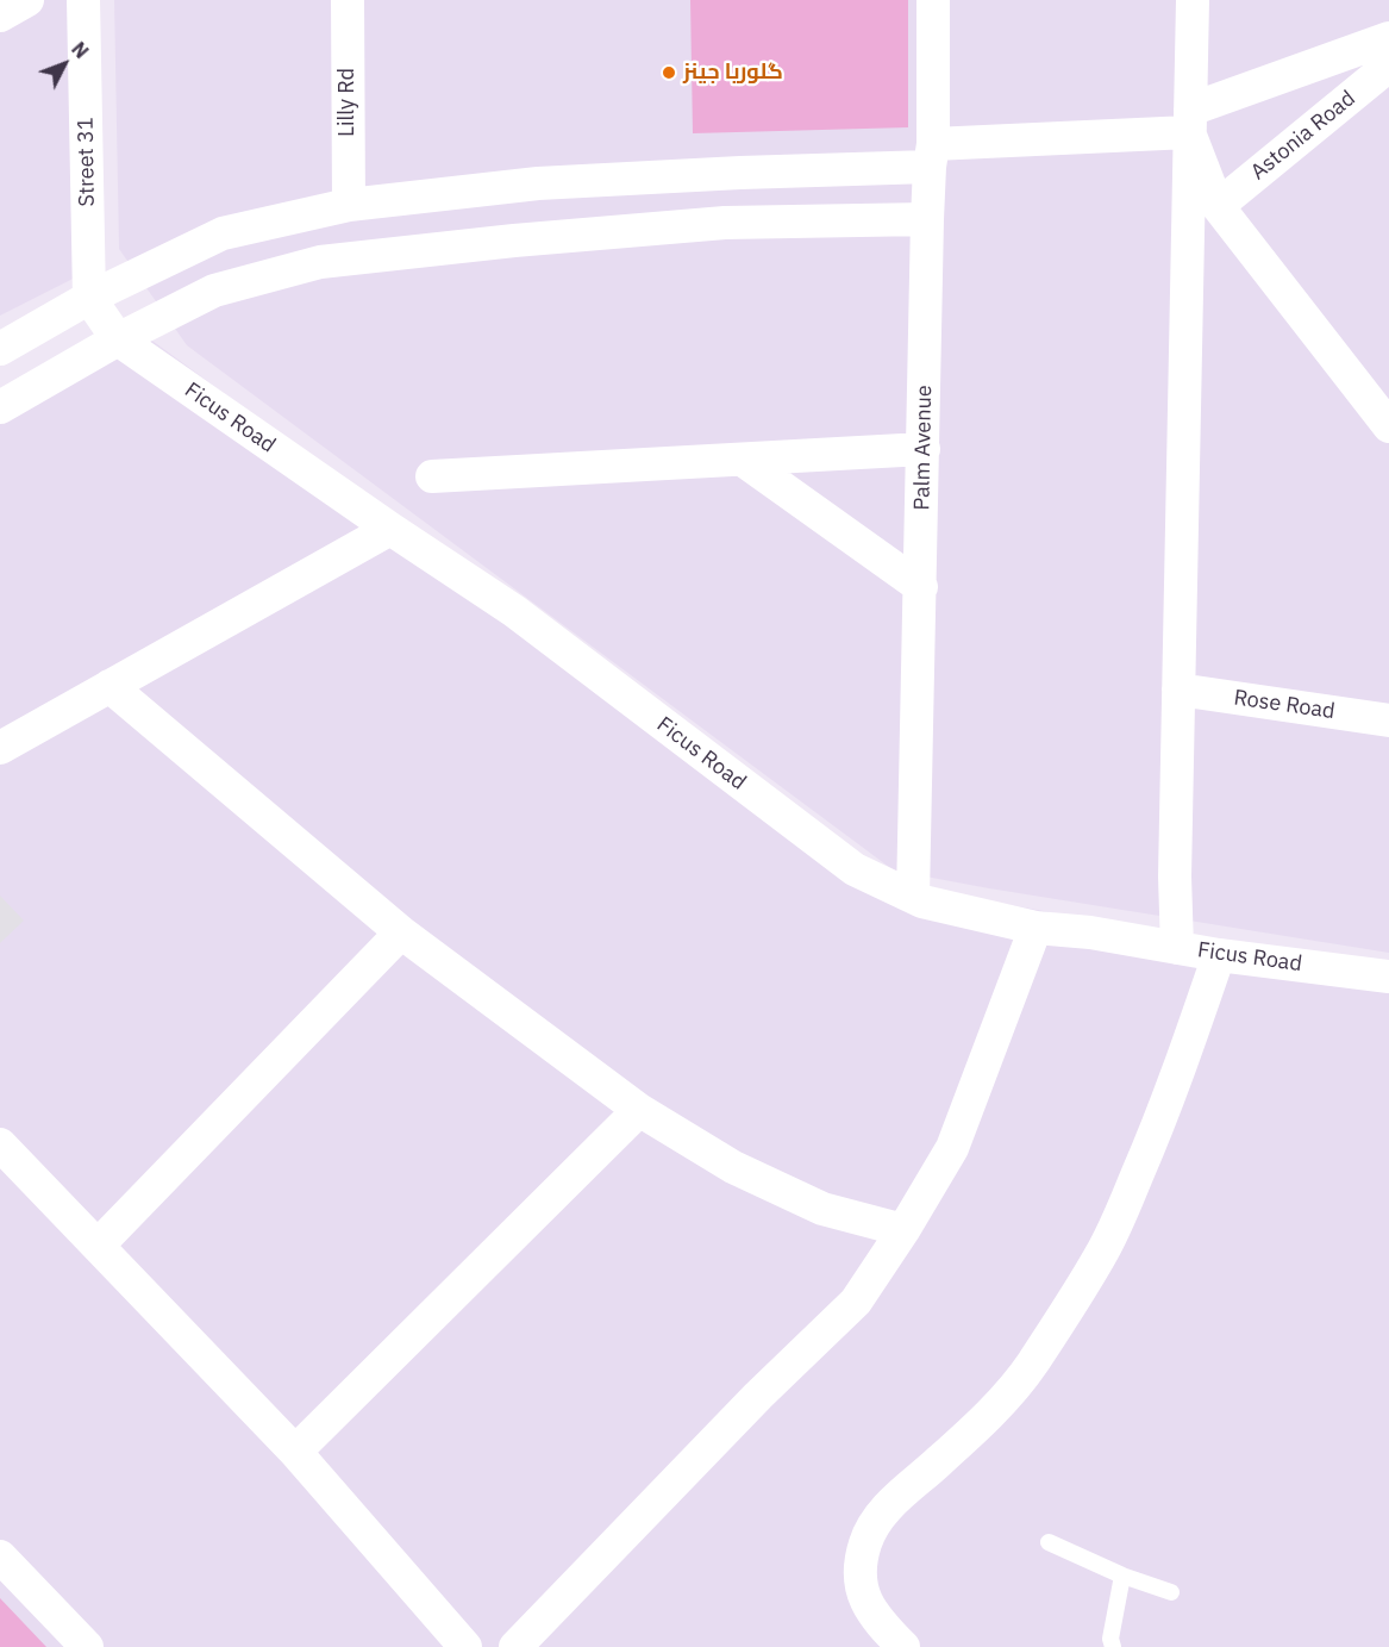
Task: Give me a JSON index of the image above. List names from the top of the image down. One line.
{"streets":{"street":["Lilly Rd","Astonia Road","Street 31","Ficus Road","Palm Avenue","Rose Road"]},"crossings":[["Lilly Rd","Astonia Road"],["Astonia Road","Street 31"],["Astonia Road","Ficus Road"],["Astonia Road","Palm Avenue"],["Street 31","Ficus Road"],["Ficus Road","Palm Avenue"]],"places":["گلوریا جینز"],"north":"top right"}
